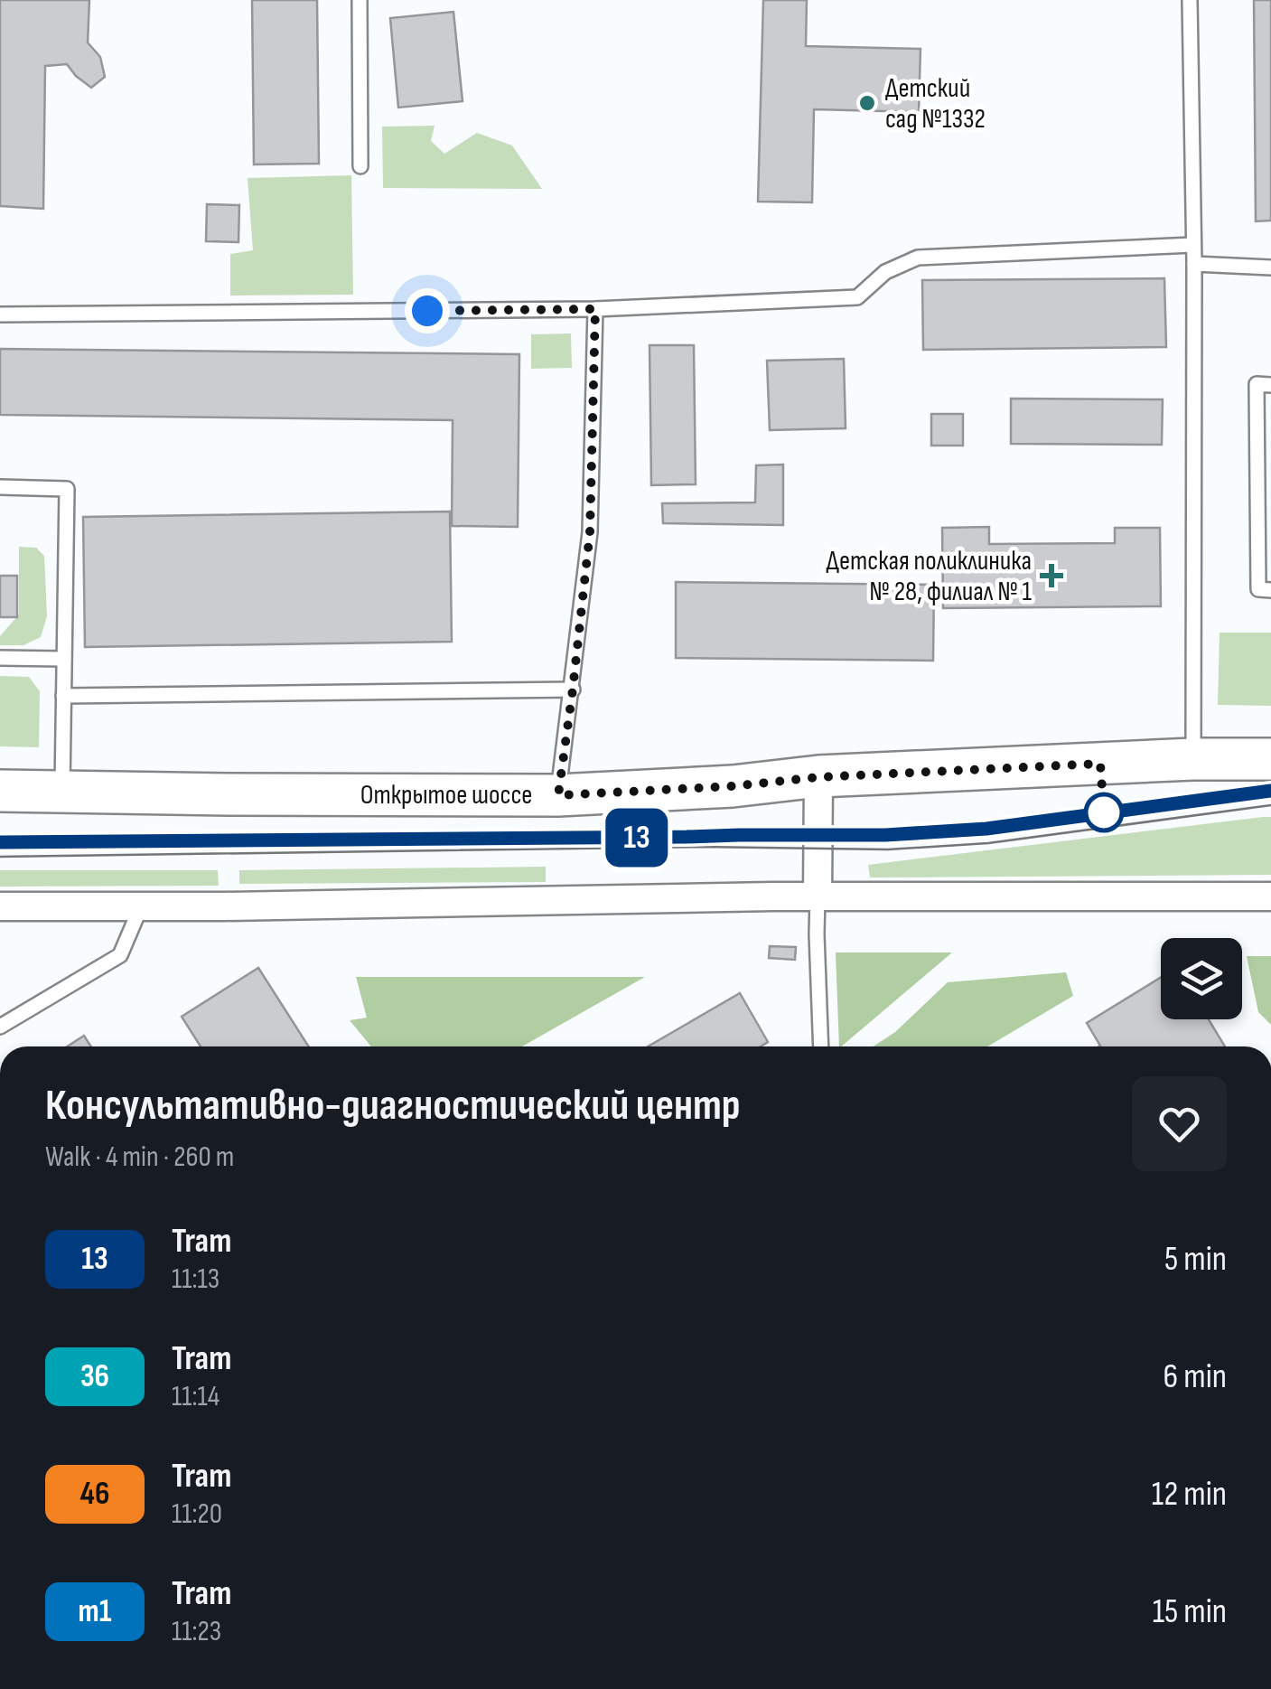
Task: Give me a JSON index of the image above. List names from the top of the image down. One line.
{"streets":{"street":["Открытое шоссе"]},"places":{"other":["Детский сад №1332"],"health":["Детская поликлиника № 28, филиал № 1"]},"lines":["tram line 13"],"page":{"on_map":"13","heading":["Консультативно-диагностический центр","Walk · 4 min · 260 m"],"list":[{"mark":"13","name":"Tram","note":"11:13","value":"5 min"},{"mark":"36","name":"Tram","note":"11:14","value":"6 min"},{"mark":"46","name":"Tram","note":"11:20","value":"12 min"},{"mark":"т1","name":"Tram","note":"11:23","value":"15 min"}]}}
